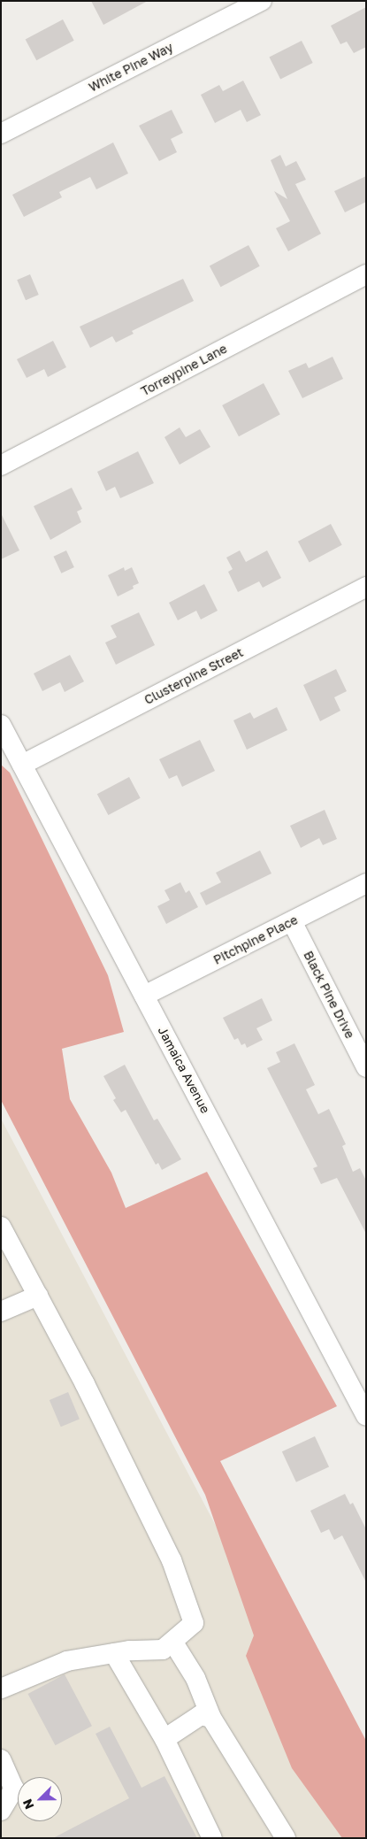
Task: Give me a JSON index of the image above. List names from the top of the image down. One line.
{"streets":{"street":["White Pine Way","Torreypine Lane","Clusterpine Street","Pitchpine Place","Black Pine Drive","Jamaica Avenue"]},"crossings":[["Clusterpine Street","Jamaica Avenue"],["Pitchpine Place","Black Pine Drive"],["Pitchpine Place","Jamaica Avenue"]],"north":"bottom left"}
